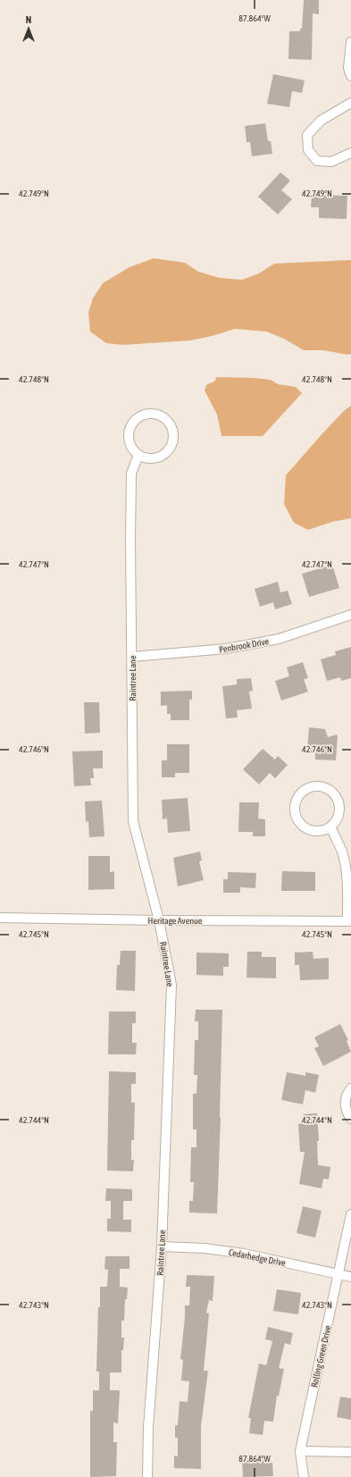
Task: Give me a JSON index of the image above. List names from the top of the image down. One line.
{"streets":{"street":["Penbrook Drive","Raintree Lane","Heritage Avenue","Cedarhedge Drive","Rolling Green Drive"]},"crossings":[["Penbrook Drive","Raintree Lane"],["Raintree Lane","Heritage Avenue"],["Raintree Lane","Cedarhedge Drive"],["Cedarhedge Drive","Rolling Green Drive"]],"north":"top","coordinates":["87.864°W","42.749°N","42.748°N","42.747°N","42.746°N","42.745°N","42.744°N","42.743°N"]}
